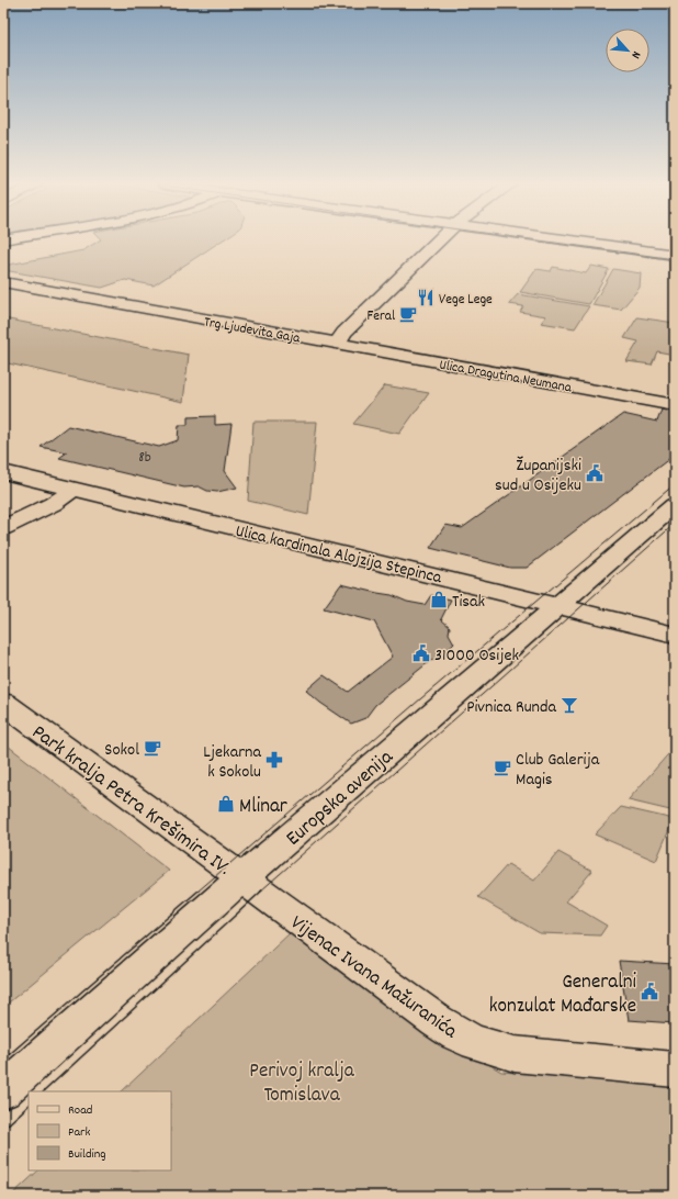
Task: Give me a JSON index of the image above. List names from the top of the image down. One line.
{"streets":{"street":["Trg Ljudevita Gaja","Ulica Dragutina Neumana","Ulica kardinala Alojzija Stepinca","Europska avenija","Park kralja Petra Krešimira IV.","Vijenac Ivana Mažuranića"]},"crossings":[["Trg Ljudevita Gaja","Ulica Dragutina Neumana"],["Ulica kardinala Alojzija Stepinca","Europska avenija"],["Europska avenija","Park kralja Petra Krešimira IV."],["Europska avenija","Vijenac Ivana Mažuranića"],["Park kralja Petra Krešimira IV.","Vijenac Ivana Mažuranića"]],"parks":["Perivoj kralja Tomislava"],"places":{"restaurant":["Vege Lege"],"cafe":["Feral","Sokol","Club Galerija Magis"],"public building":["Županijski sud u Osijeku","31000 Osijek","Generalni konzulat Mađarske"],"shop":["Tisak","Mlinar"],"bar":["Pivnica Runda"],"pharmacy":["Ljekarna k Sokolu"]},"house_numbers":["8b"],"legend":["Road","Park","Building"],"north":"bottom right"}
